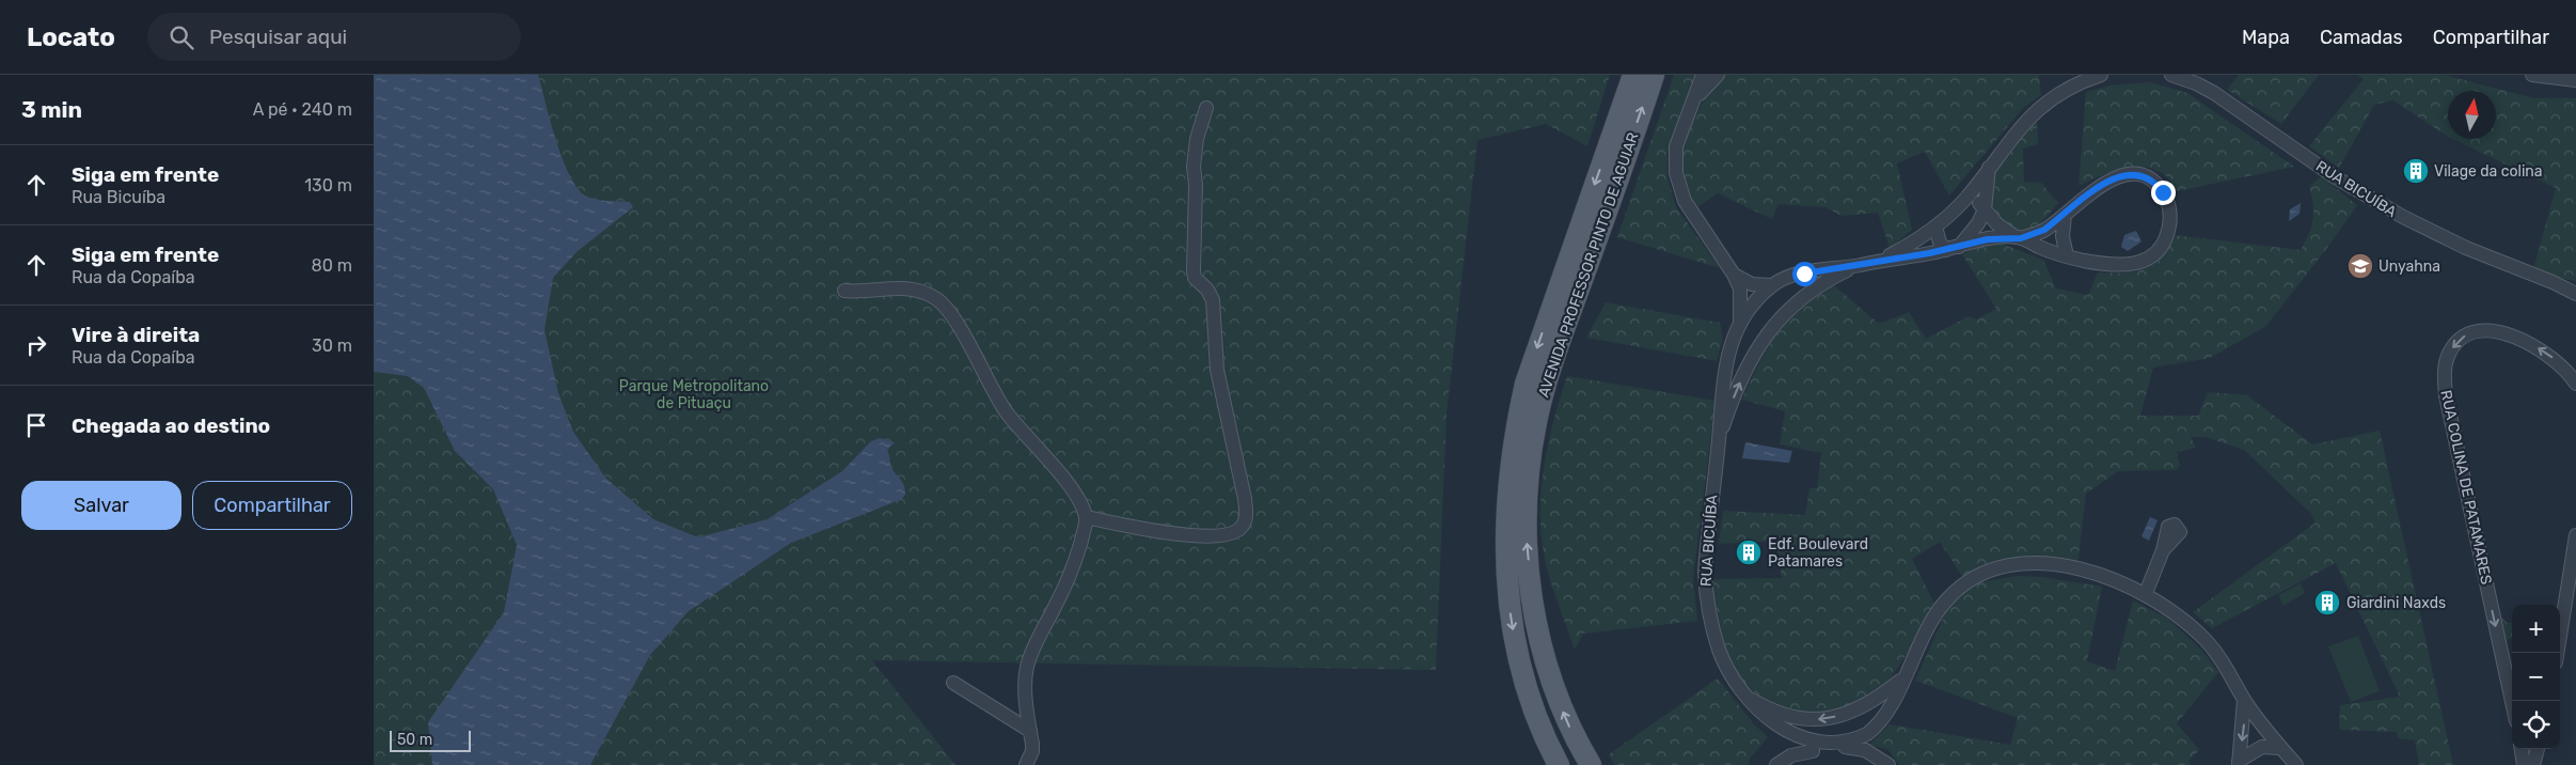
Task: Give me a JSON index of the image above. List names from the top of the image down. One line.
{"streets":{"main road":["AVENIDA PROFESSOR PINTO DE AGUIAR"],"street":["RUA BICUÍBA","RUA COLINA DE PATAMARES"]},"parks":["Parque Metropolitano de Pituaçu"],"places":{"building":["Vilage da colina","Edf. Boulevard Patamares","Giardini Naxds"],"school or university":["Unyahna"]},"scale_bar":"50 m","north":"top","page":{"header":"Locato","search":"Pesquisar aqui","nav":["Mapa","Camadas","Compartilhar"],"heading":["3 min","A pé · 240 m"],"list":[["Siga em frente","Rua Bicuíba","130 m"],["Siga em frente","Rua da Copaíba","80 m"],["Vire à direita","Rua da Copaíba","30 m"],"Chegada ao destino"],"buttons":["Salvar","Compartilhar"],"map_buttons":["+","−"],"scale":"50 m"}}
